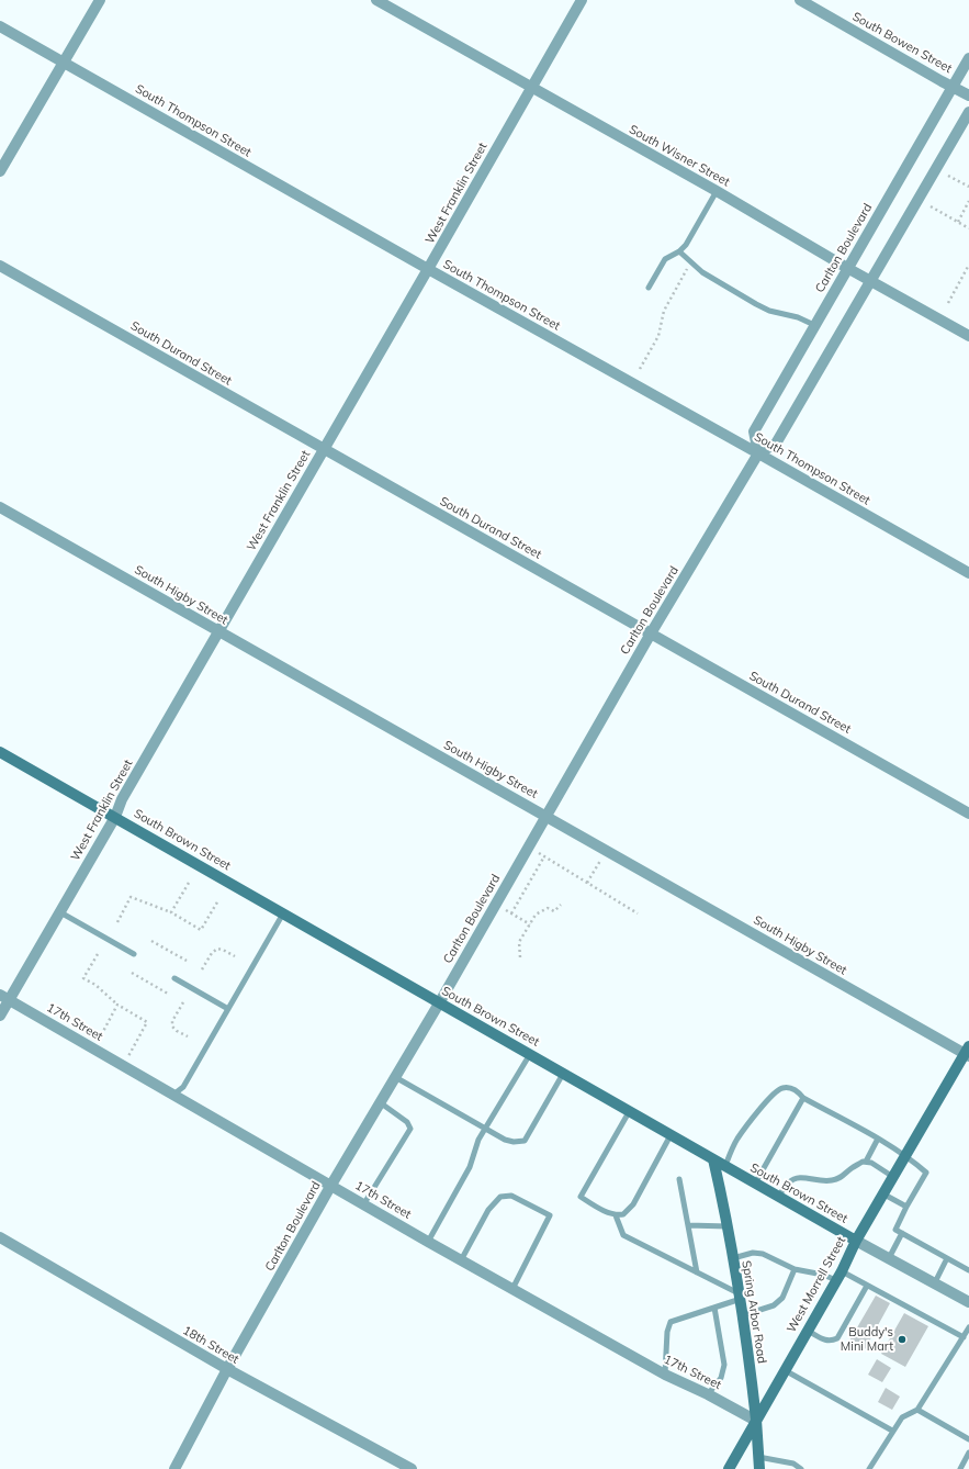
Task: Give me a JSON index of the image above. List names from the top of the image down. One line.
{"streets":{"main road":["South Brown Street","West Morrell Street","Spring Arbor Road"],"street":["South Bowen Street","South Thompson Street","South Wisner Street","West Franklin Street","Carlton Boulevard","South Durand Street","South Higby Street","17th Street","18th Street"]},"crossings":[["South Bowen Street","Carlton Boulevard"],["South Thompson Street","West Franklin Street"],["South Thompson Street","Carlton Boulevard"],["South Wisner Street","West Franklin Street"],["South Wisner Street","Carlton Boulevard"],["West Franklin Street","South Durand Street"],["West Franklin Street","South Higby Street"],["West Franklin Street","South Brown Street"],["West Franklin Street","17th Street"],["Carlton Boulevard","South Durand Street"],["Carlton Boulevard","South Higby Street"],["Carlton Boulevard","South Brown Street"],["Carlton Boulevard","17th Street"],["Carlton Boulevard","18th Street"],["South Higby Street","West Morrell Street"],["South Brown Street","West Morrell Street"],["South Brown Street","Spring Arbor Road"],["17th Street","West Morrell Street"],["17th Street","Spring Arbor Road"],["West Morrell Street","Spring Arbor Road"]],"places":["Buddy's Mini Mart"]}
